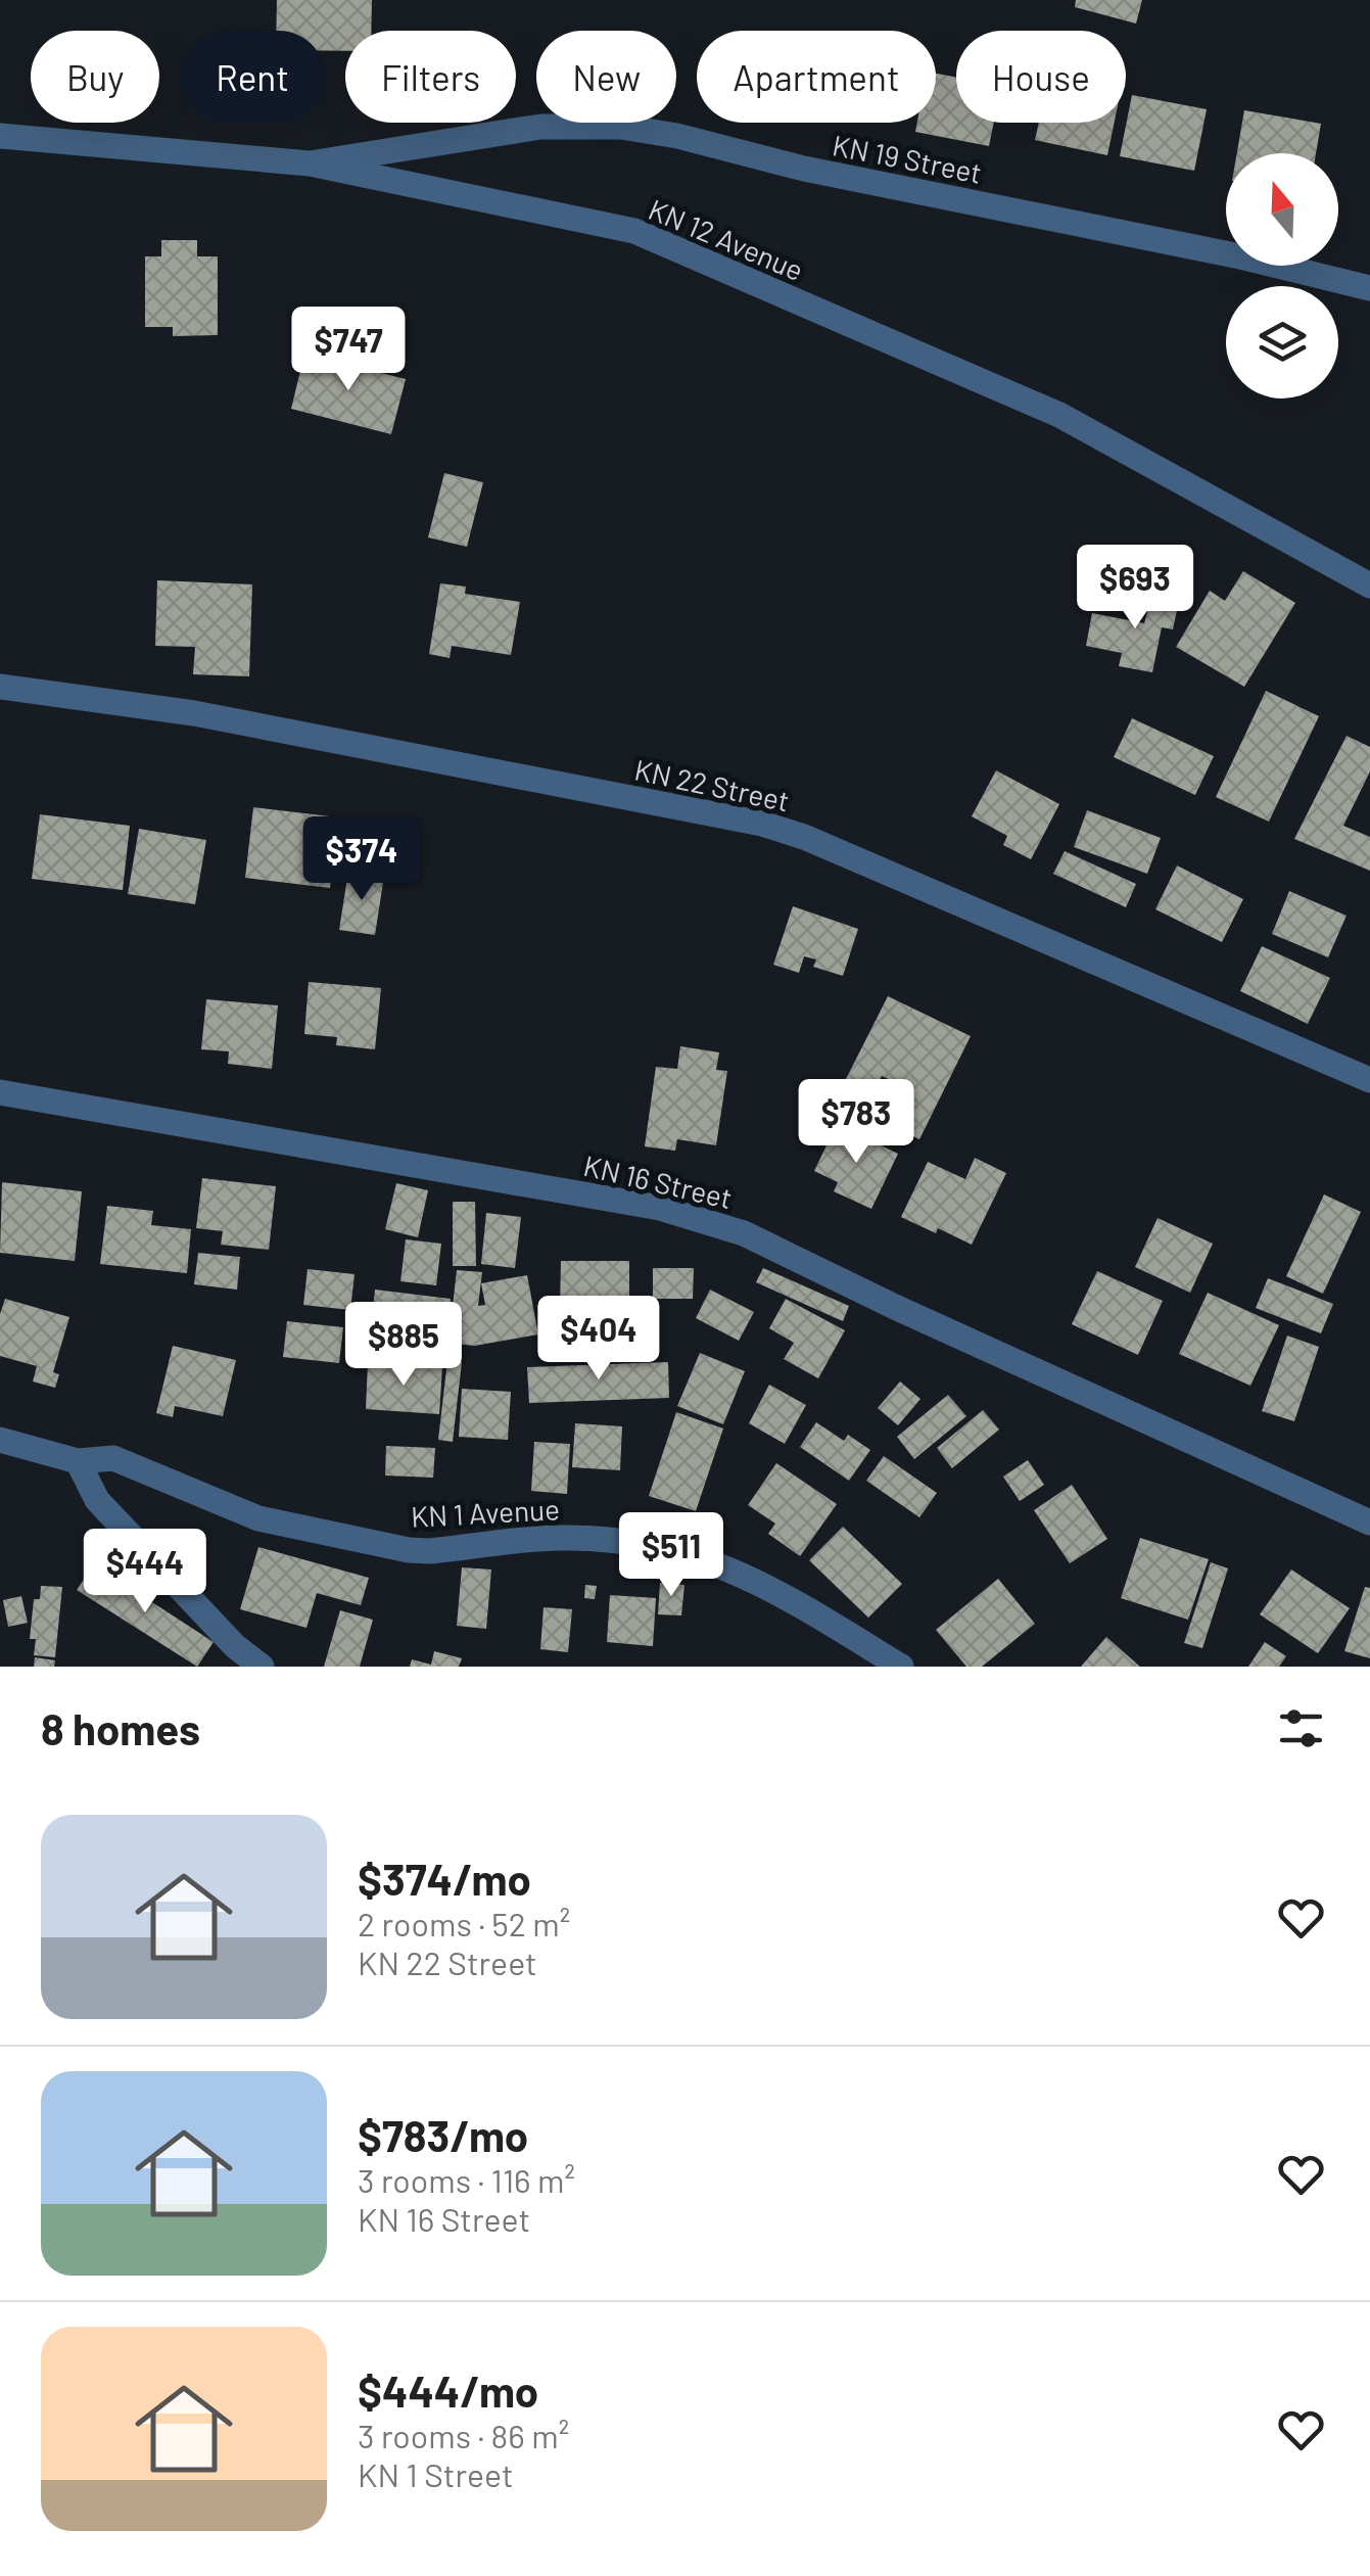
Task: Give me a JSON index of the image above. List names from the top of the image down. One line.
{"streets":{"street":["KN 19 Street","KN 12 Avenue","KN 22 Street","KN 16 Street","KN 1 Avenue"]},"crossings":[["KN 19 Street","KN 12 Avenue"]],"north":"top","page":{"chip":["Buy","Rent","Filters","New","Apartment","House"],"price":["$747","$693","$374","$783","$404","$885","$511","$444"],"heading":"8 homes","list":[{"name":"$374/mo","note":"2 rooms · 52 m² · KN 22 Street"},{"name":"$783/mo","note":"3 rooms · 116 m² · KN 16 Street"},{"name":"$444/mo","note":"3 rooms · 86 m² · KN 1 Street"}]}}
